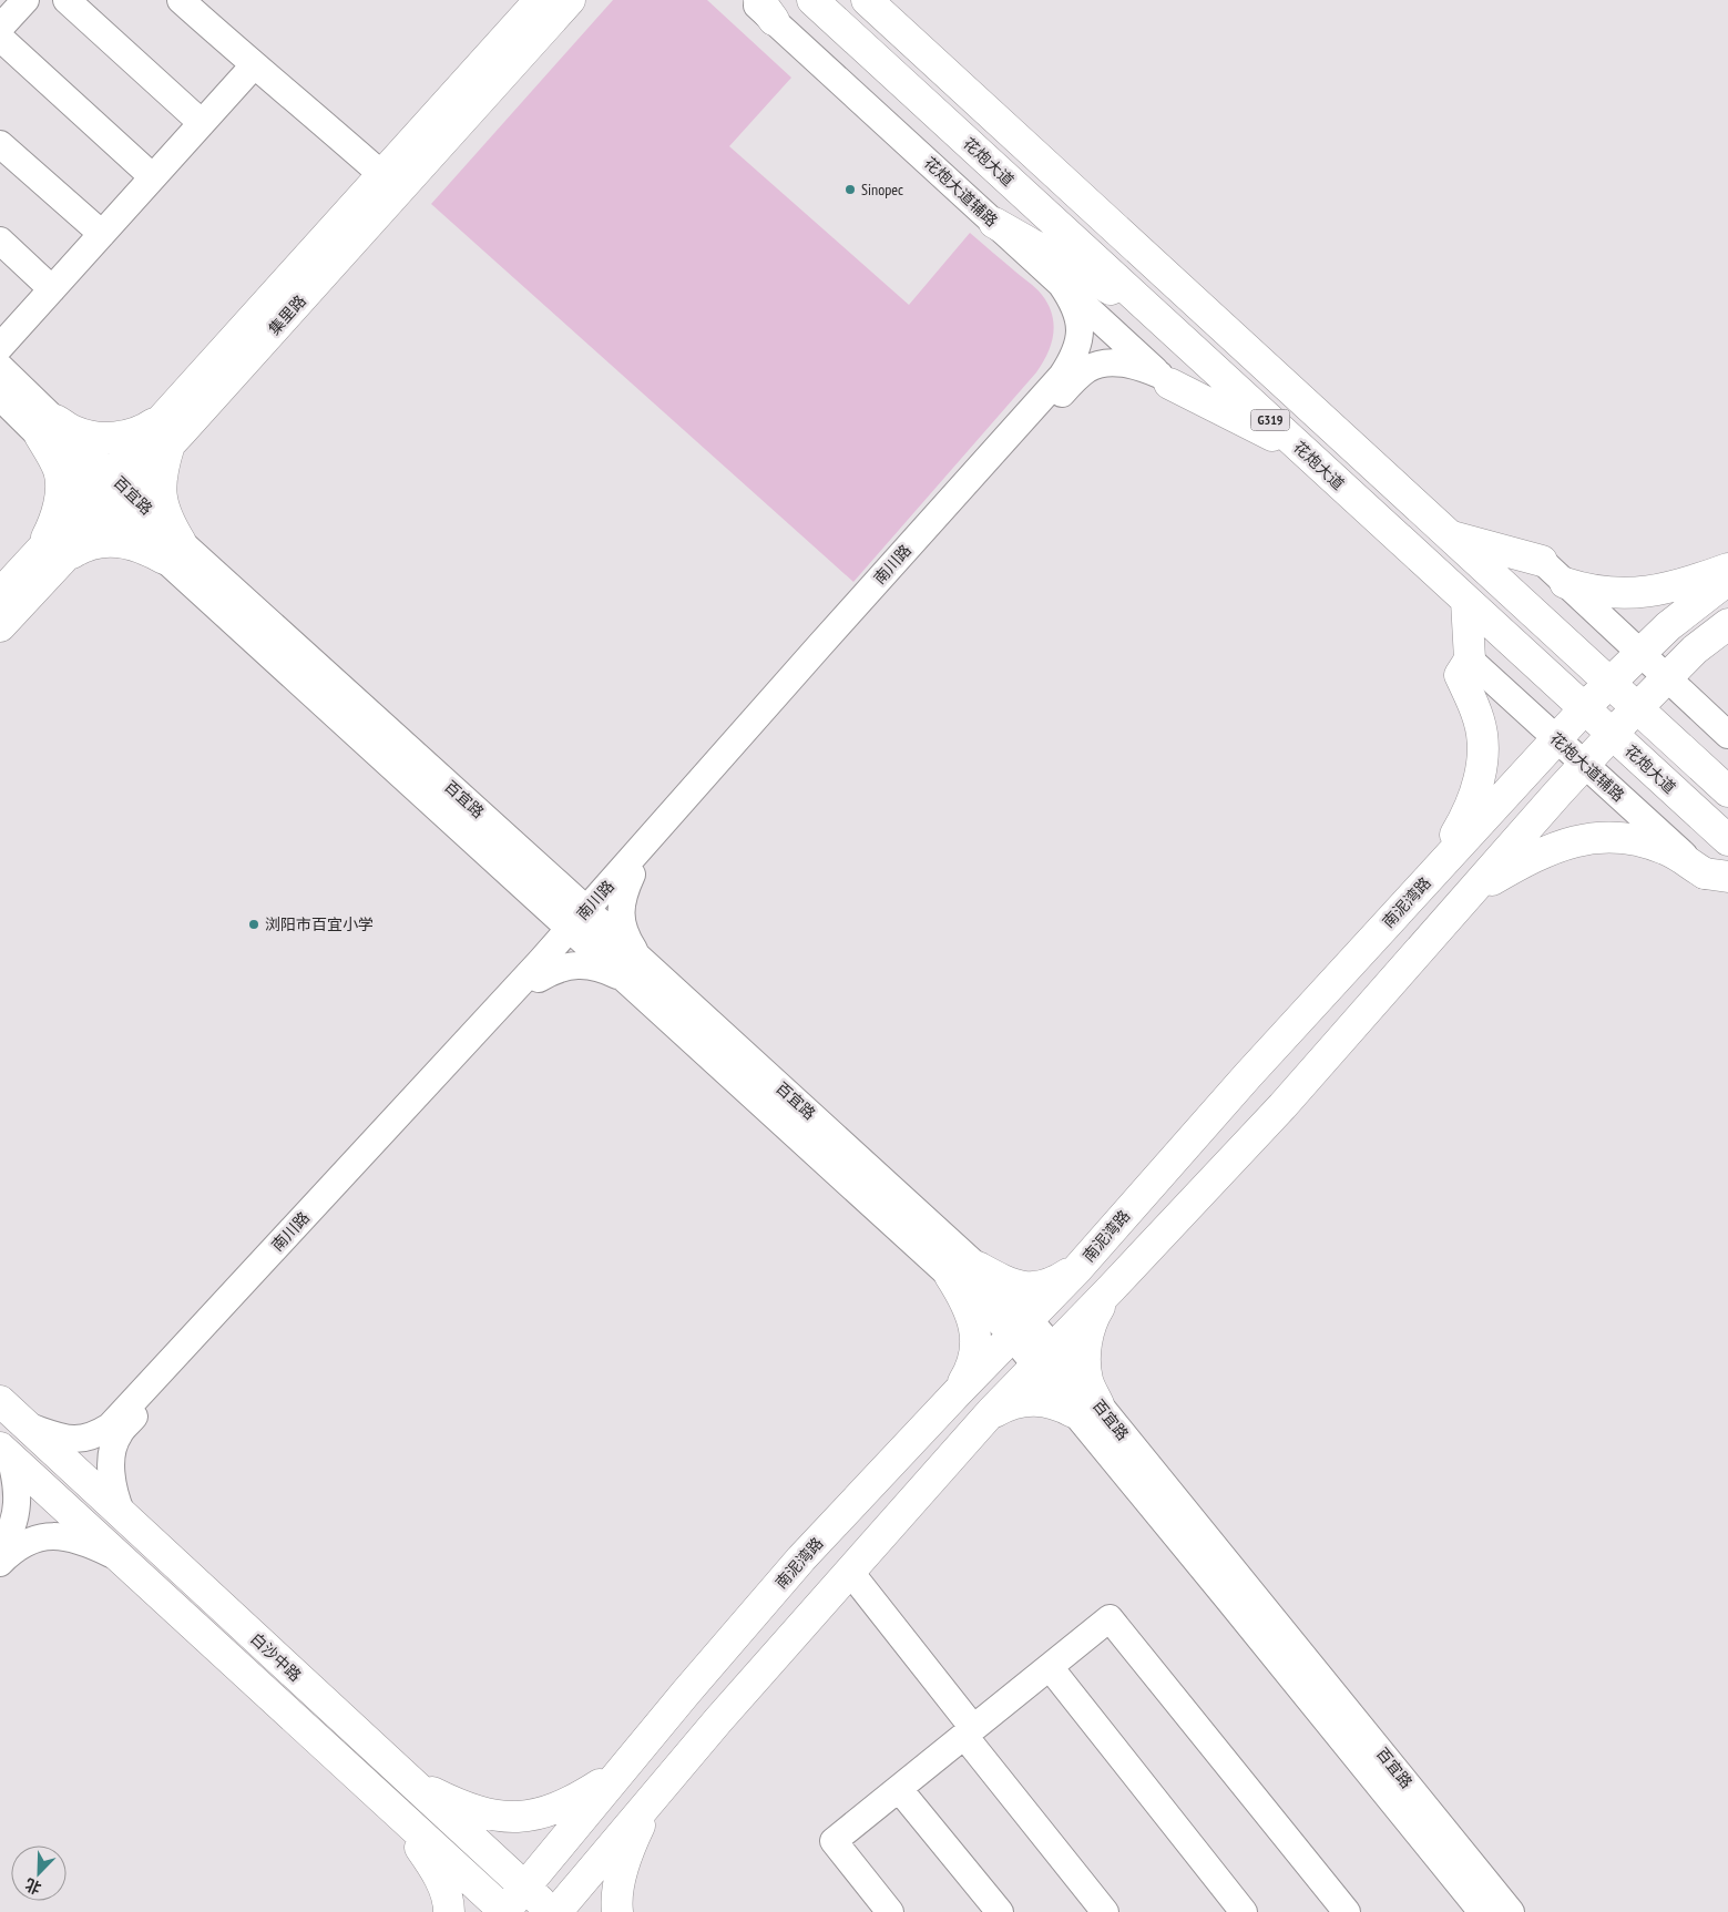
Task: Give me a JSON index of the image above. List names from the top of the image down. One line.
{"streets":{"main road":["花炮大道","集里路","G319","南泥湾路","白沙中路"],"street":["花炮大道辅路","百宜路","南川路"]},"crossings":[["花炮大道","南泥湾路"],["花炮大道辅路","南川路"],["花炮大道辅路","南泥湾路"],["集里路","百宜路"],["G319","南泥湾路"],["百宜路","南川路"],["百宜路","南泥湾路"],["南川路","白沙中路"],["南泥湾路","白沙中路"]],"places":["Sinopec","浏阳市百宜小学"],"north":"bottom left"}
